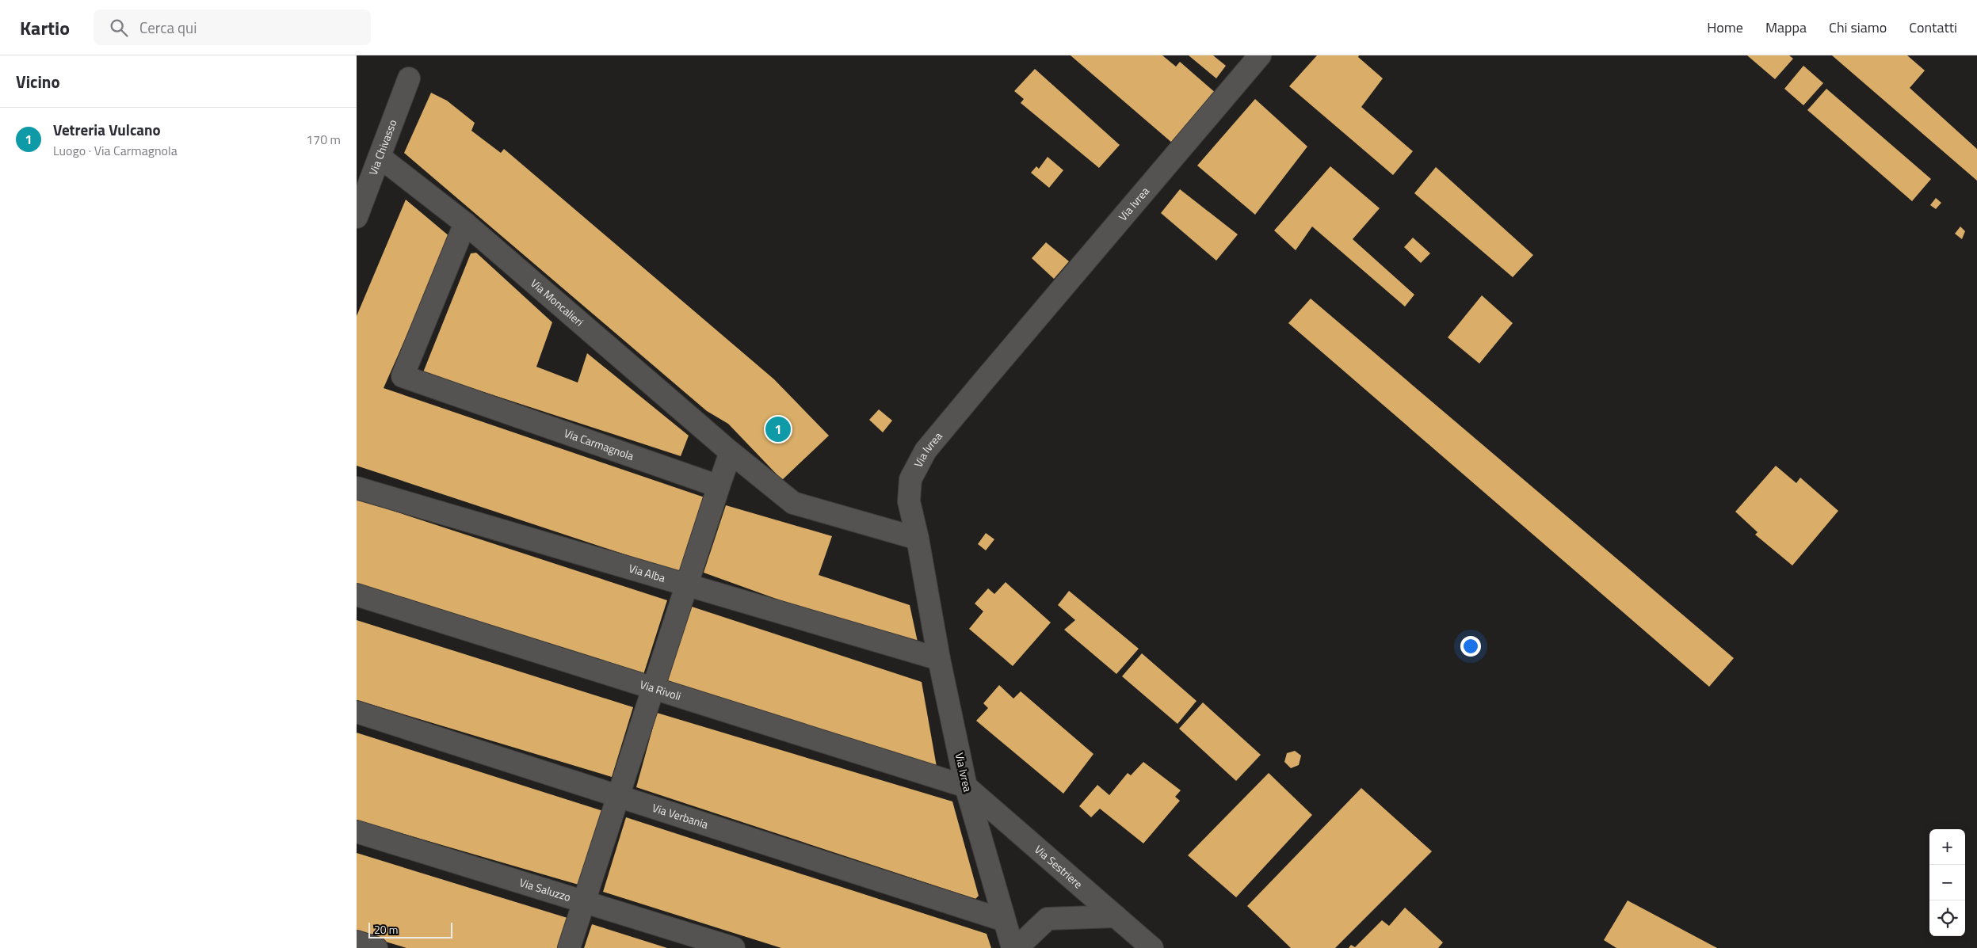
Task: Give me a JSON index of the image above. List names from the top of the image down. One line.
{"streets":{"street":["Via Chivasso","Via Ivrea","Via Moncalieri","Via Carmagnola","Via Alba","Via Rivoli","Via Verbania","Via Sestriere","Via Saluzzo"]},"crossings":[["Via Chivasso","Via Moncalieri"],["Via Ivrea","Via Alba"],["Via Ivrea","Via Rivoli"],["Via Ivrea","Via Verbania"],["Via Ivrea","Via Sestriere"],["Via Moncalieri","Via Carmagnola"],["Via Rivoli","Via Sestriere"]],"scale_bar":"20 m","page":{"header":"Kartio","search":"Cerca qui","nav":["Home","Mappa","Chi siamo","Contatti"],"heading":"Vicino","list":[{"mark":"1","name":"Vetreria Vulcano","note":"Luogo · Via Carmagnola","value":"170 m"}],"pins":"1","map_buttons":["+","−"],"scale":"20 m"}}
